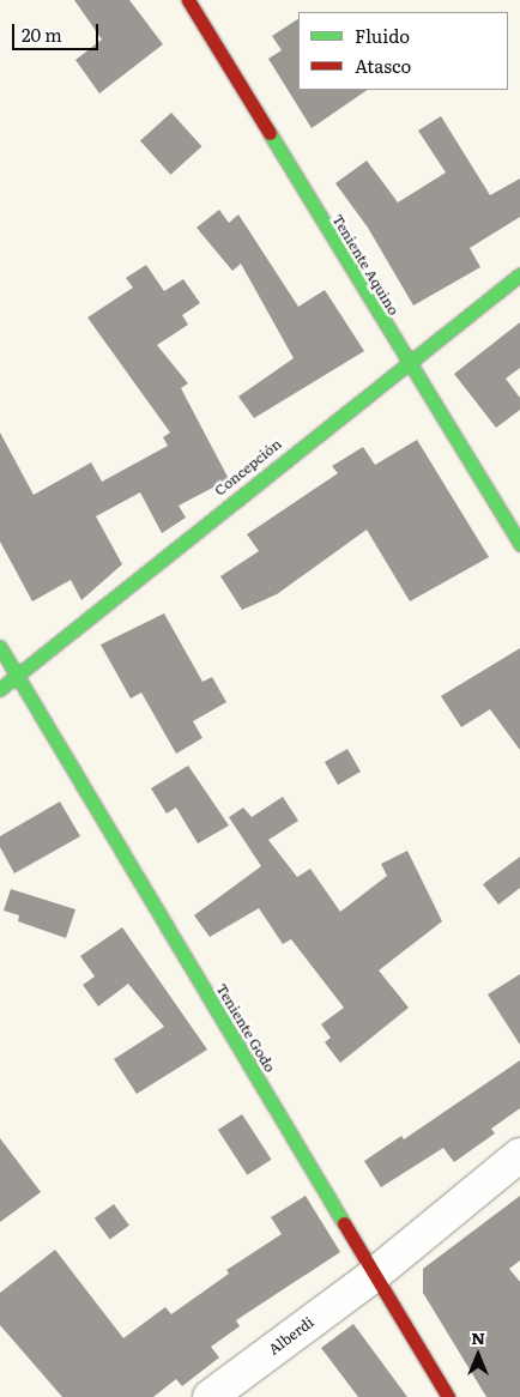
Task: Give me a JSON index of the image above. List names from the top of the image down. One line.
{"streets":{"street":["Teniente Aquino","Concepción","Teniente Godo","Alberdi"]},"crossings":[["Teniente Aquino","Concepción"],["Concepción","Teniente Godo"],["Teniente Godo","Alberdi"]],"legend":["Fluido","Atasco"],"scale_bar":"20 m","north":"top"}
